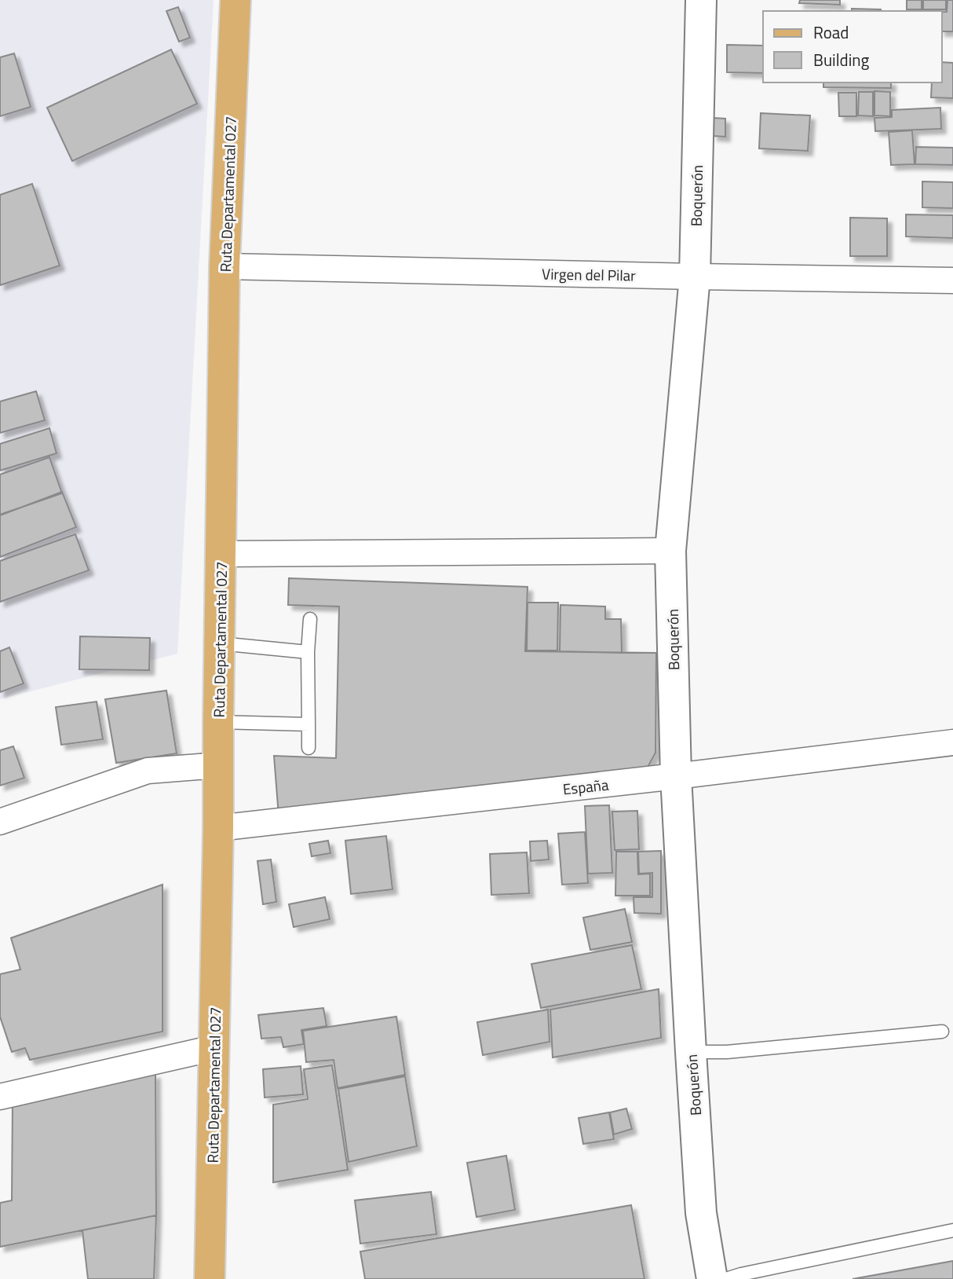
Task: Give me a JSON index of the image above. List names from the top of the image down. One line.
{"streets":{"main road":["Ruta Departamental 027"],"street":["Boquerón","Virgen del Pilar","España"]},"crossings":[["Ruta Departamental 027","Virgen del Pilar"],["Ruta Departamental 027","España"],["Boquerón","Virgen del Pilar"],["Boquerón","España"]],"legend":["Road","Building"]}
